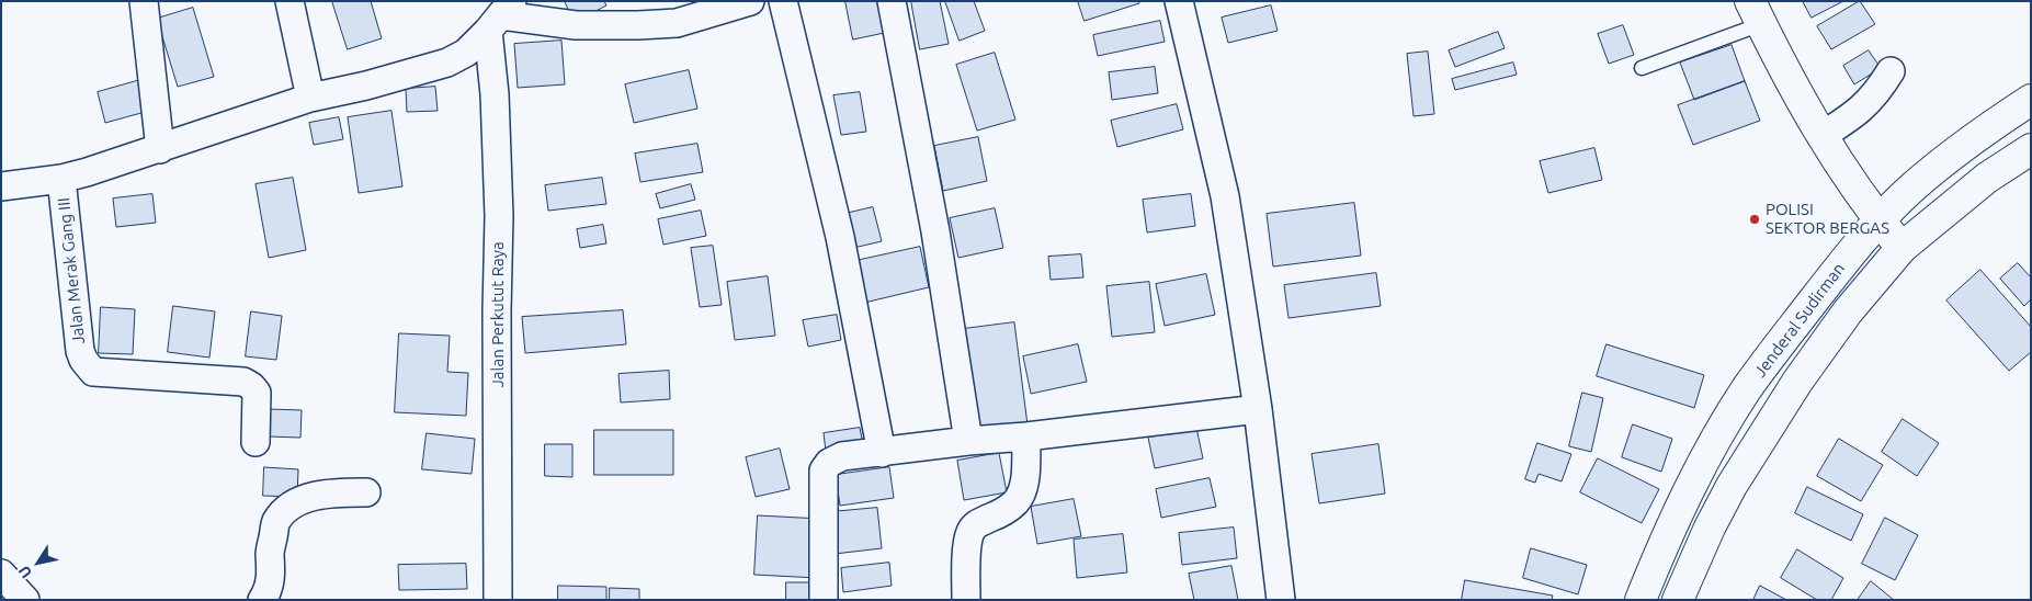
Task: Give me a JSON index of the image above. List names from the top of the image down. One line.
{"streets":{"main road":["Jenderal Sudirman"],"street":["Jalan Merak Gang III","Jalan Perkutut Raya"]},"places":["POLISI SEKTOR BERGAS"],"north":"bottom left"}
